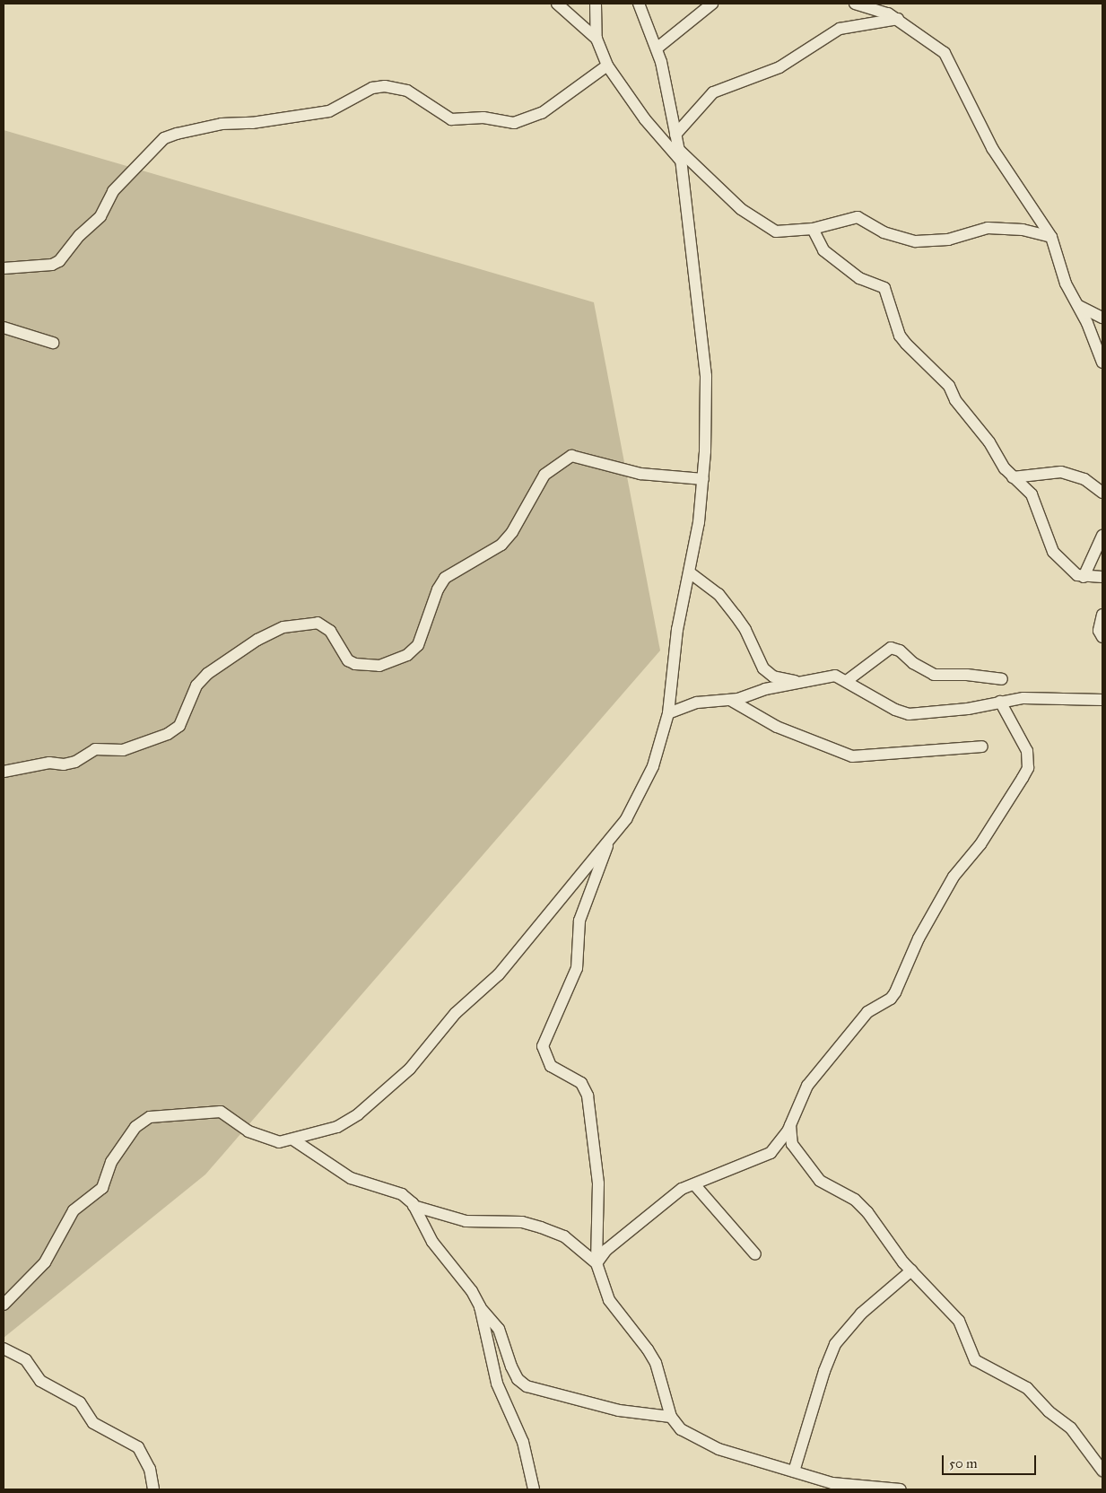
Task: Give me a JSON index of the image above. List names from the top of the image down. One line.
{"scale_bar":"50 m"}
